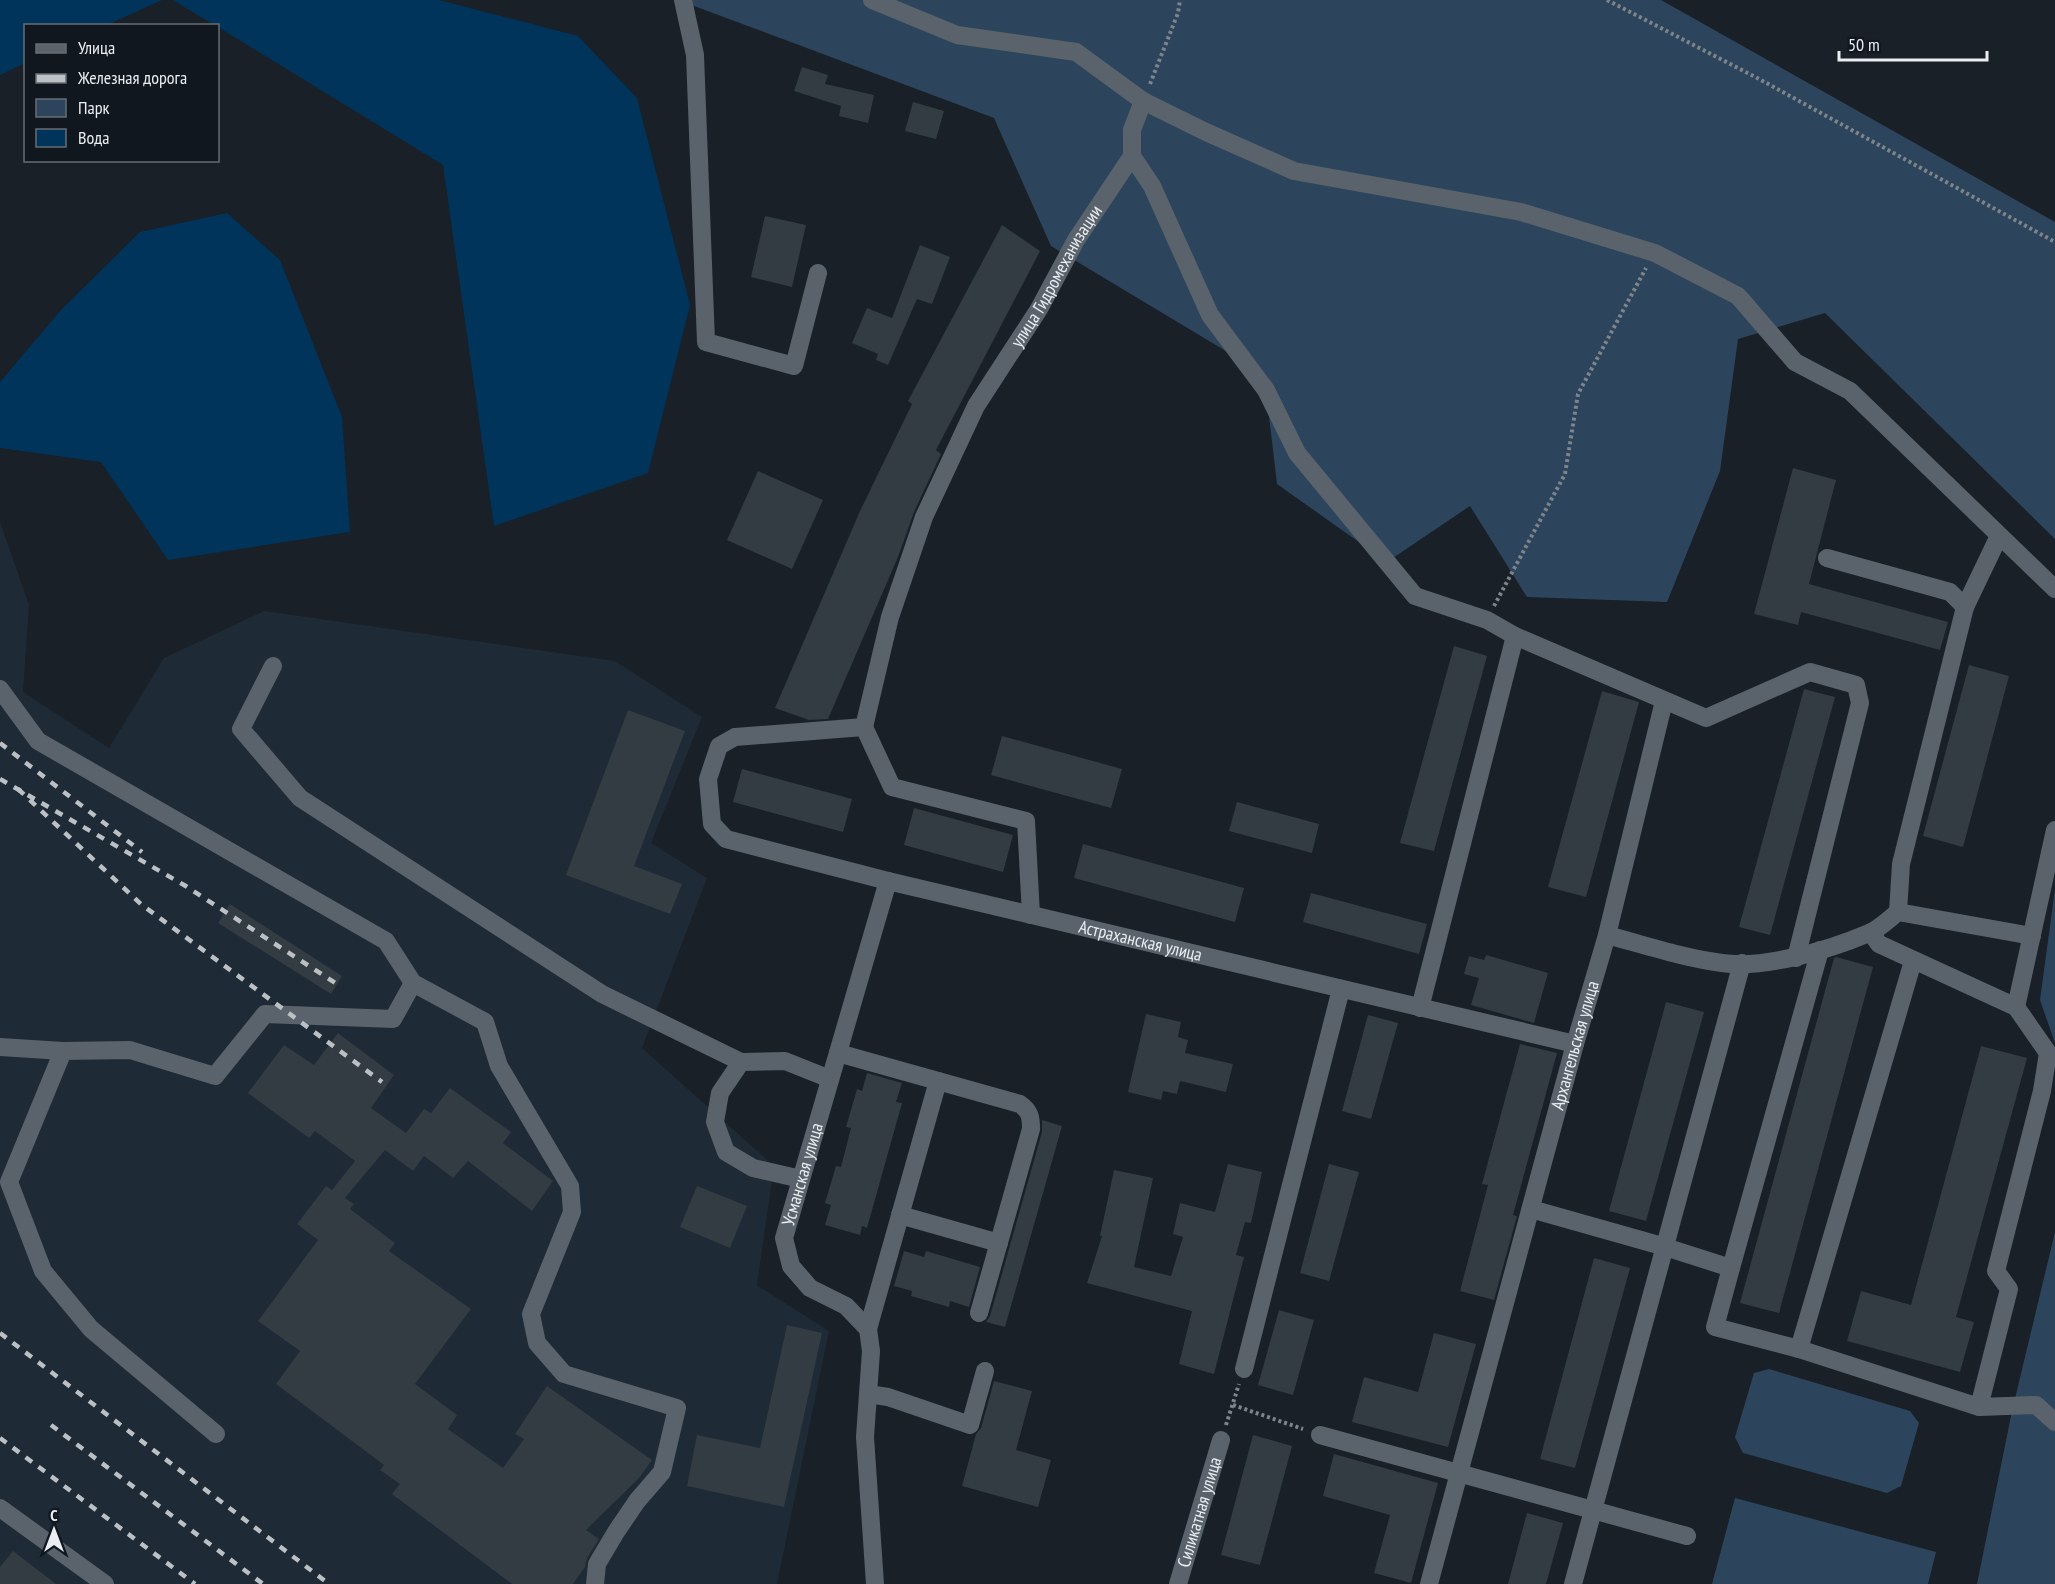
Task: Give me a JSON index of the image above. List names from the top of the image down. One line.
{"streets":{"street":["улица Гидромеханизации","Астраханская улица","Архангельская улица","Усманская улица","Силикатная улица"]},"crossings":[["улица Гидромеханизации","Астраханская улица"],["Астраханская улица","Архангельская улица"],["Астраханская улица","Усманская улица"]],"legend":["Улица","Железная дорога","Парк","Вода"],"scale_bar":"50 m","north":"top"}
